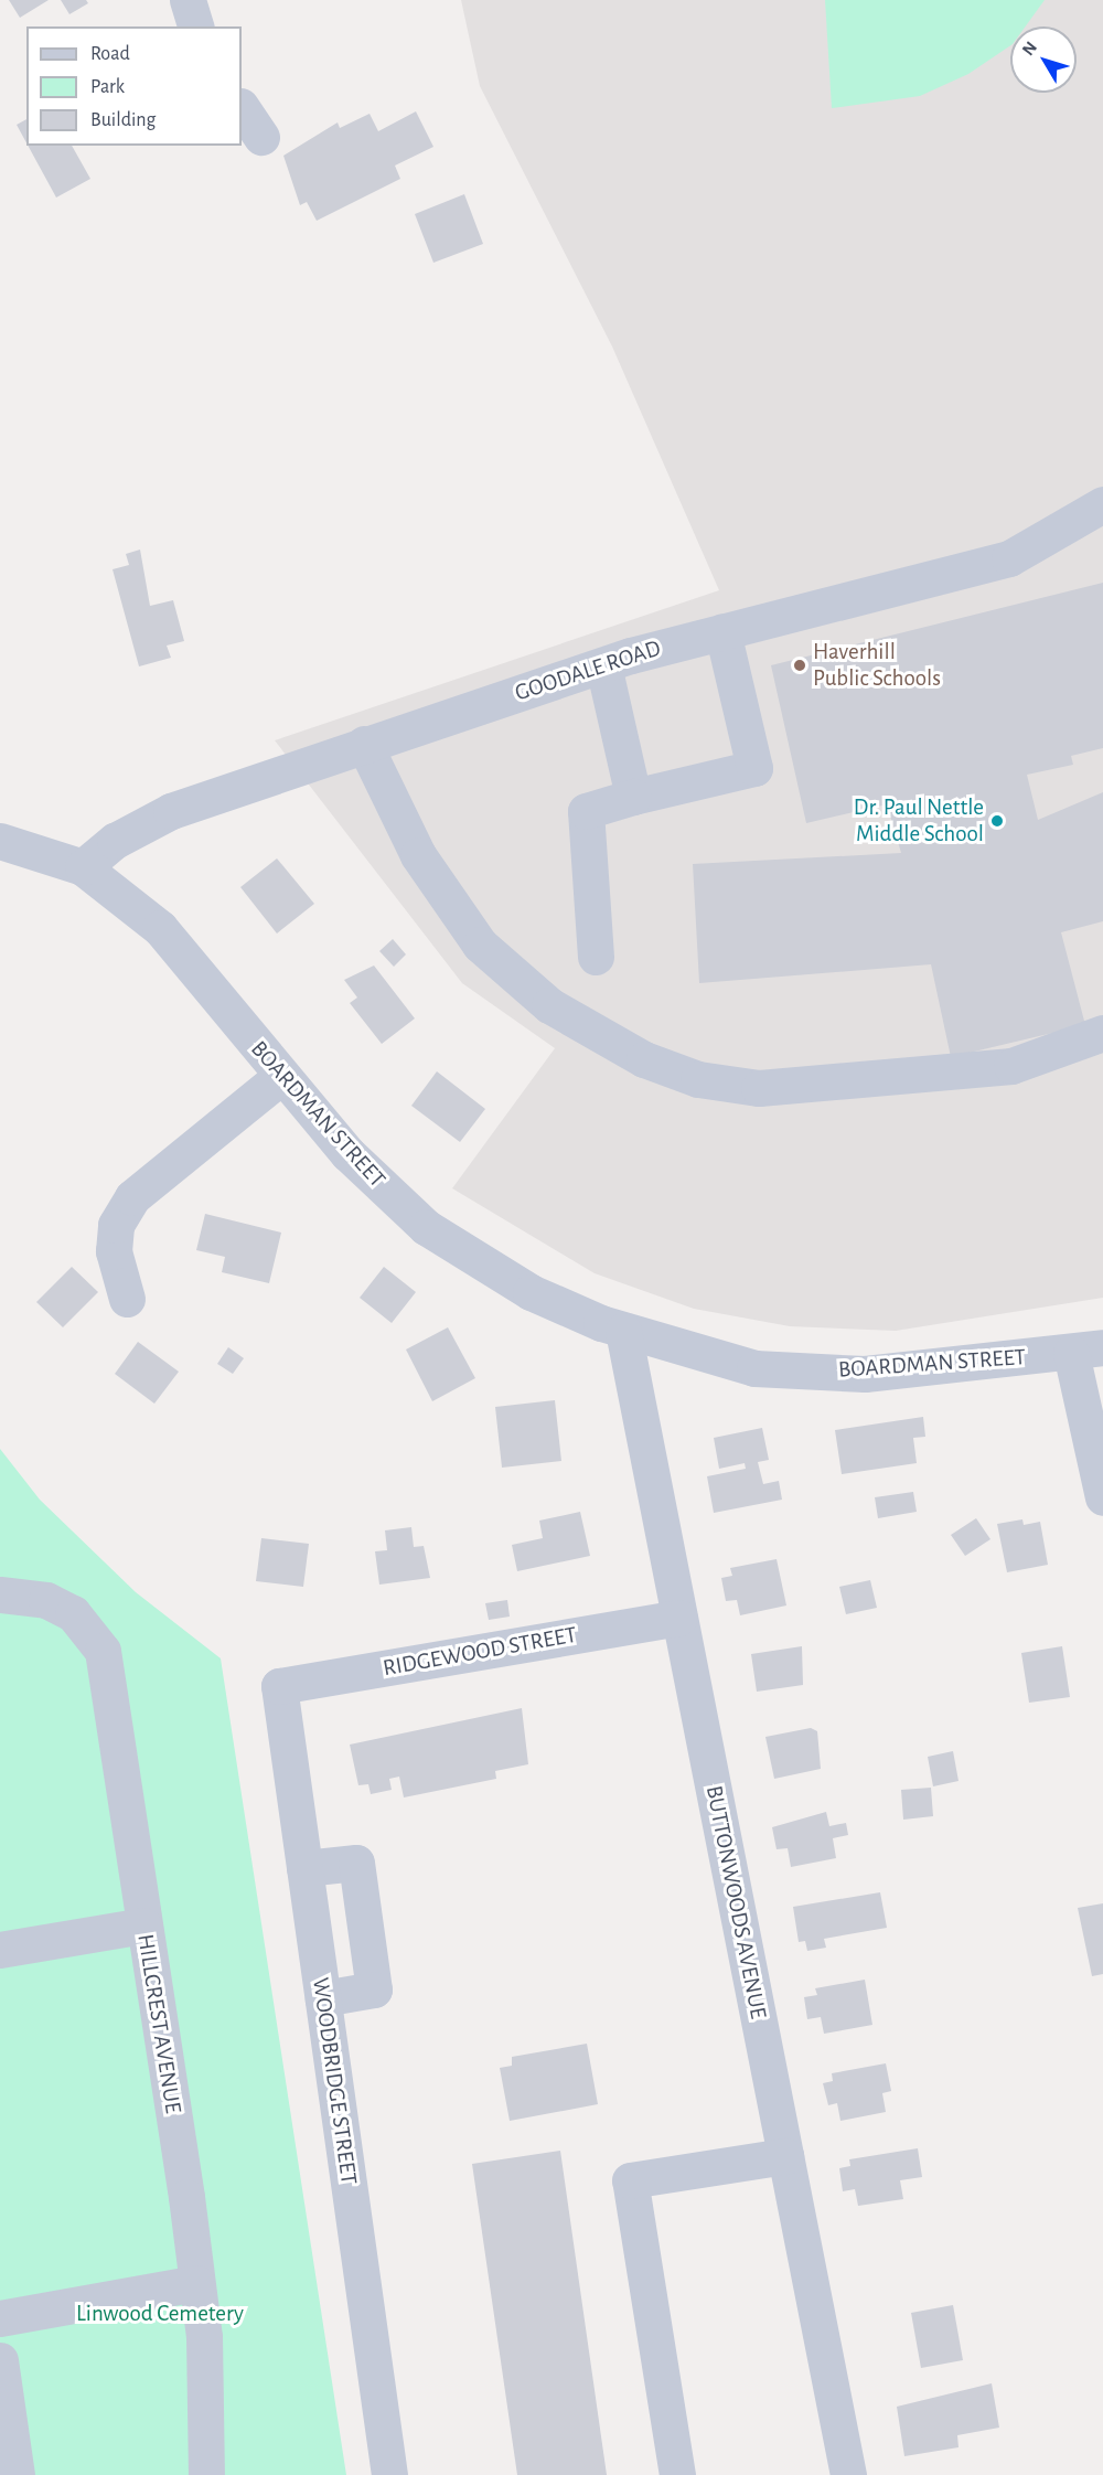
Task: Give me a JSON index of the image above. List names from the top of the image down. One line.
{"streets":{"street":["GOODALE ROAD","BOARDMAN STREET","RIDGEWOOD STREET","BUTTONWOODS AVENUE","HILLCREST AVENUE","WOODBRIDGE STREET"]},"crossings":[["GOODALE ROAD","BOARDMAN STREET"],["BOARDMAN STREET","BUTTONWOODS AVENUE"],["RIDGEWOOD STREET","BUTTONWOODS AVENUE"],["RIDGEWOOD STREET","WOODBRIDGE STREET"]],"parks":["Linwood Cemetery"],"places":["Haverhill Public Schools","Dr. Paul Nettle Middle School"],"legend":["Road","Park","Building"],"north":"top left"}
